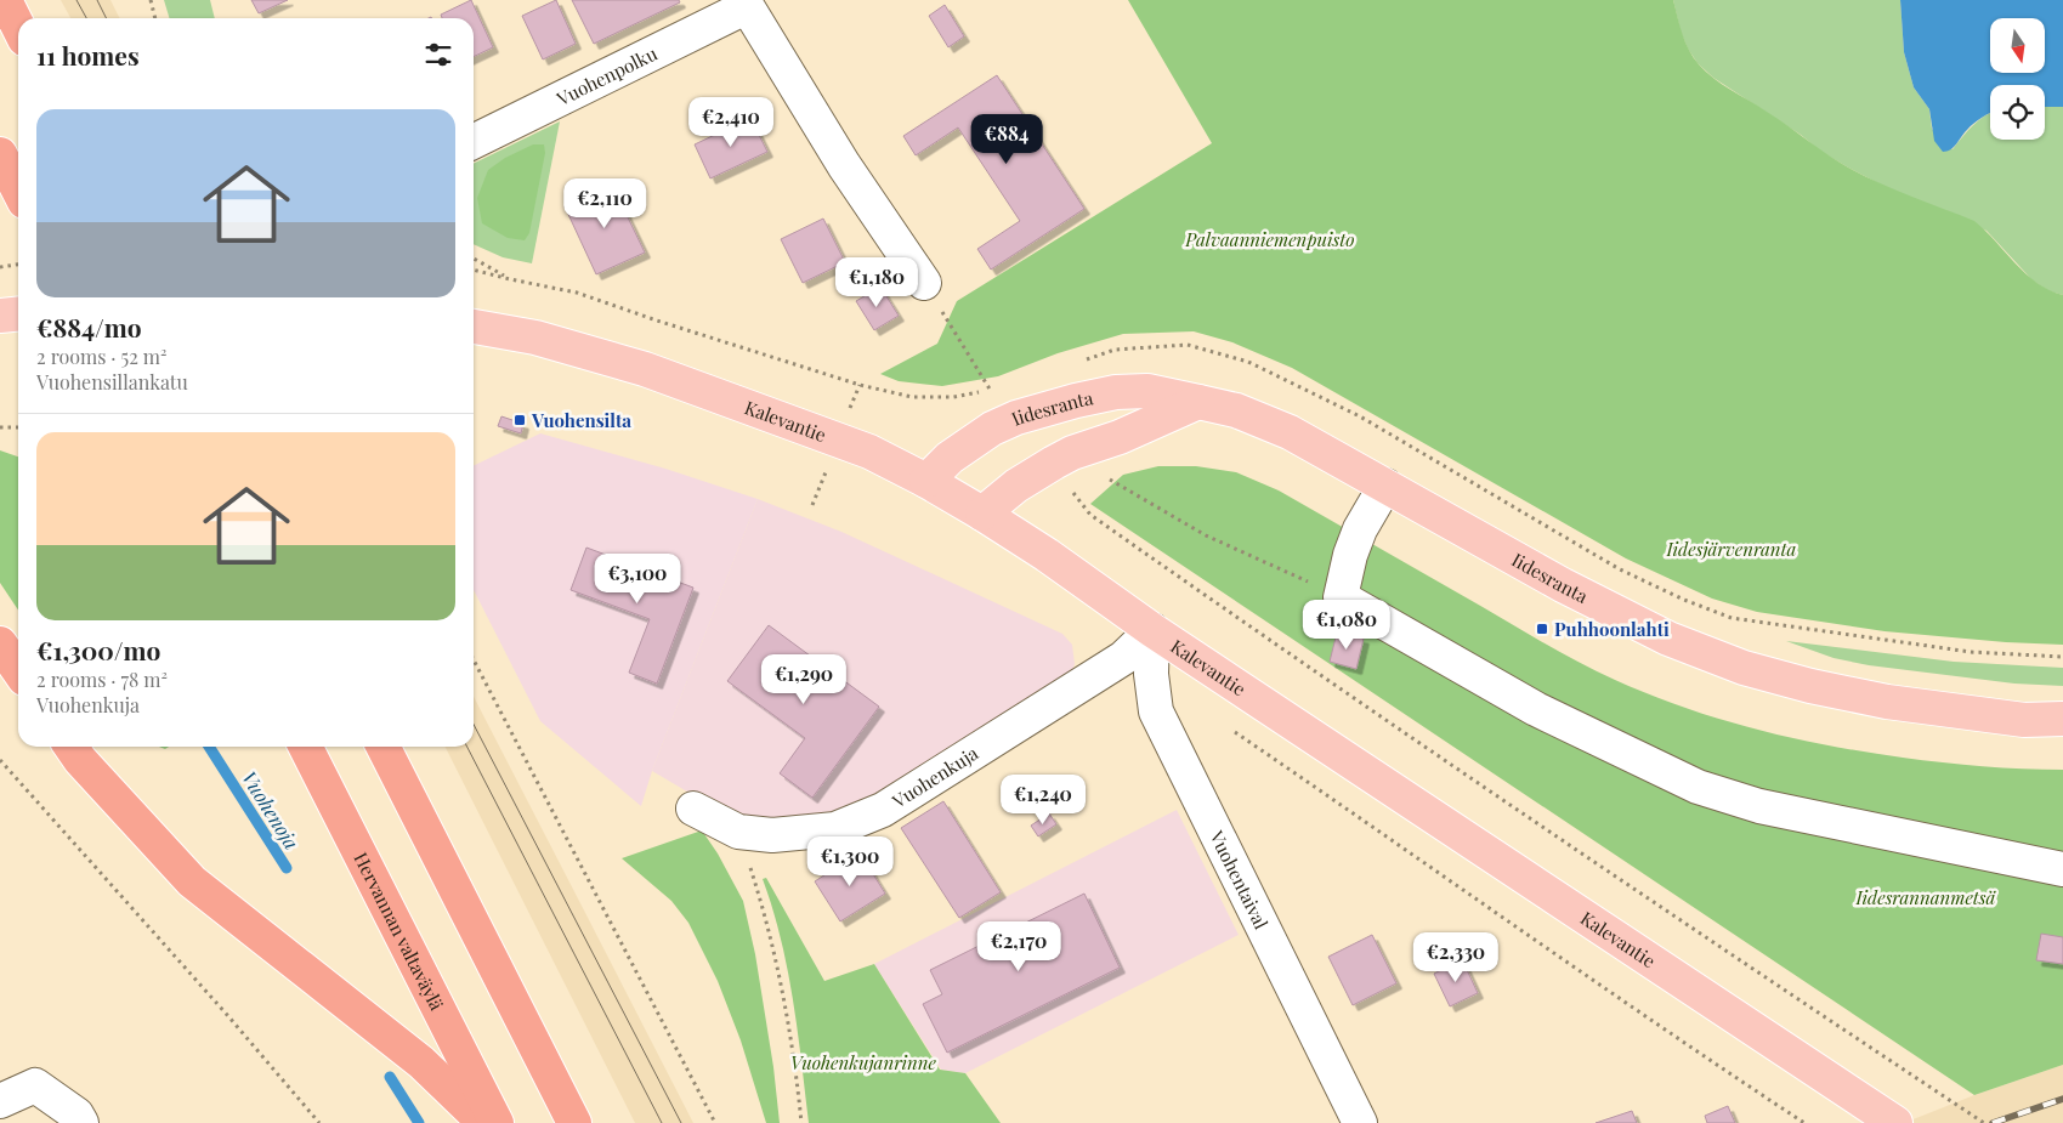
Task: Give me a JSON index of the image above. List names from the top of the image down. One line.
{"streets":{"highway":["Hervannan valtaväylä"],"main road":["Iidesranta","Kalevantie"],"street":["Vuohenpolku","Vuohenkuja","Vuohentaival"]},"crossings":[["Iidesranta","Kalevantie"],["Kalevantie","Vuohenkuja"],["Kalevantie","Vuohentaival"],["Vuohenkuja","Vuohentaival"]],"water":["Vuohenoja"],"parks":["Palvaanniemenpuisto","Iidesjärvenranta","Iidesrannanmetsä","Vuohenkujanrinne"],"places":{"transit":["Vuohensilta","Puhhoonlahti"]},"north":"bottom","page":{"heading":"11 homes","list":[{"name":"€884/mo","note":"2 rooms · 52 m² · Vuohensillankatu"},{"name":"€1,300/mo","note":"2 rooms · 78 m² · Vuohenkuja"}],"price":["€2,410","€884","€2,110","€1,180","€3,100","€1,080","€1,290","€1,240","€1,300","€2,170","€2,330"]}}
